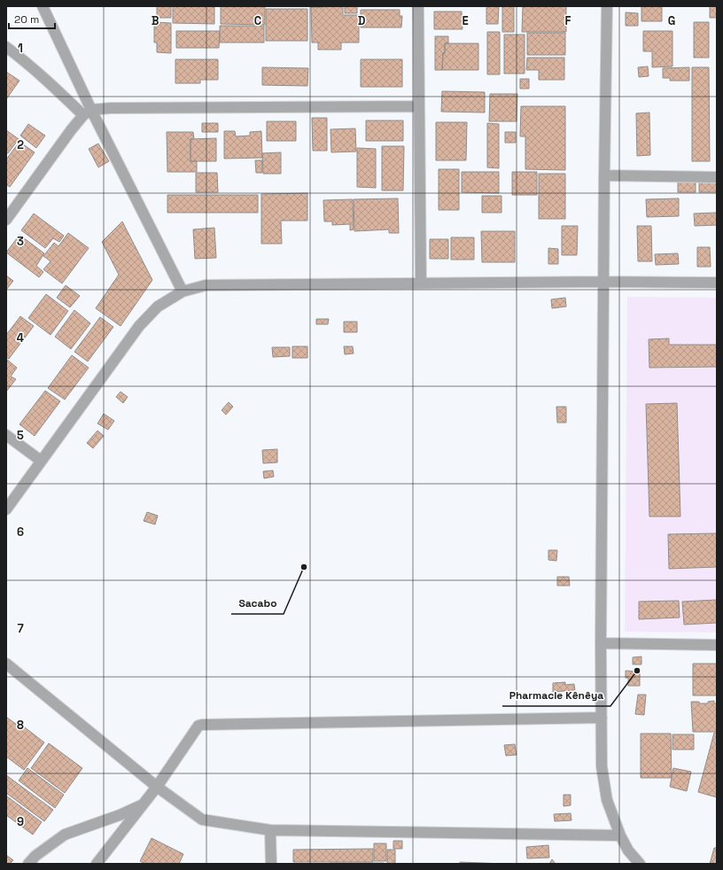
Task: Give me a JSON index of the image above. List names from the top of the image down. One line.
{"places":["Sacabo","Pharmacie Kênêya"],"scale_bar":"20 m","grid":{"columns":["B","C","D","E","F","G"],"rows":["1","2","3","4","5","6","7","8","9"]}}
